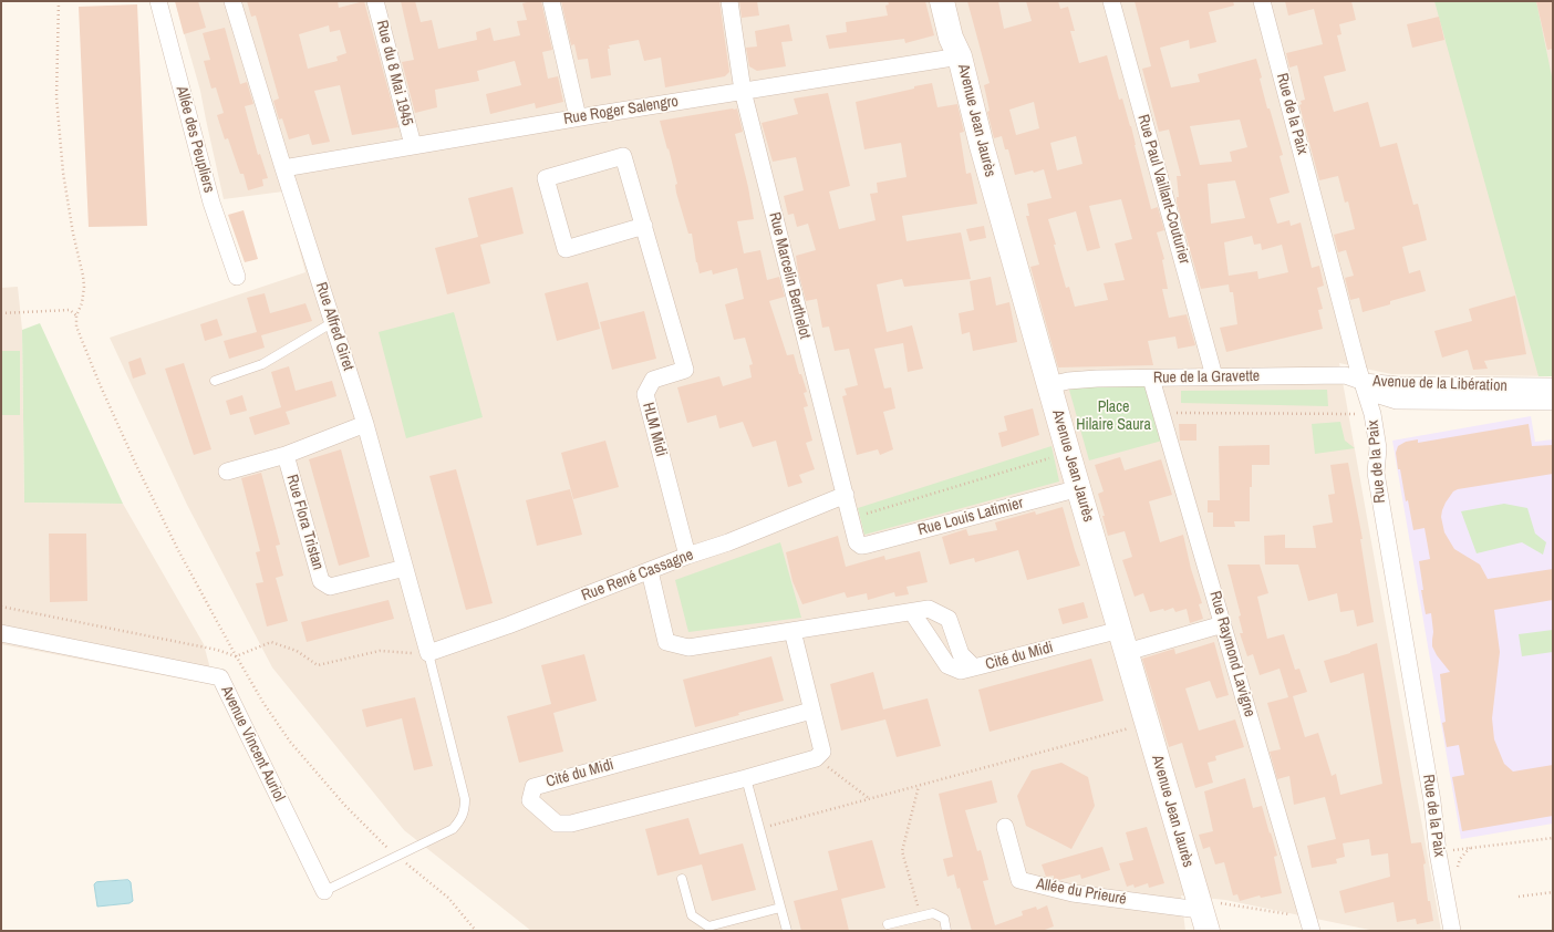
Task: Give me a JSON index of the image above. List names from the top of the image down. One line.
{"streets":{"street":["Rue du 8 Mai 1945","Rue Roger Salengro","Rue de la Paix","Avenue Jean Jaurès","Allée des Peupliers","Rue Paul Vaillant-Couturier","Rue Marcelin Berthelot","Rue Alfred Giret","Rue de la Gravette","Avenue de la Libération","HLM Midi","Rue Louis Latimier","Rue Flora Tristan","Rue René Cassagne","Rue Raymond Lavigne","Cité du Midi","Avenue Vincent Auriol","Allée du Prieuré"]},"crossings":[["Rue du 8 Mai 1945","Rue Roger Salengro"],["Rue Roger Salengro","Avenue Jean Jaurès"],["Rue Roger Salengro","Rue Marcelin Berthelot"],["Rue Roger Salengro","Rue Alfred Giret"],["Rue de la Paix","Rue de la Gravette"],["Rue de la Paix","Avenue de la Libération"],["Avenue Jean Jaurès","Rue de la Gravette"],["Avenue Jean Jaurès","Rue Louis Latimier"],["Avenue Jean Jaurès","Cité du Midi"],["Avenue Jean Jaurès","Allée du Prieuré"],["Rue Paul Vaillant-Couturier","Rue de la Gravette"],["Rue Marcelin Berthelot","Rue Louis Latimier"],["Rue Marcelin Berthelot","Rue René Cassagne"],["Rue Alfred Giret","Rue Flora Tristan"],["Rue Alfred Giret","Rue René Cassagne"],["Rue de la Gravette","Avenue de la Libération"],["Rue de la Gravette","Rue Raymond Lavigne"],["HLM Midi","Rue René Cassagne"],["Rue René Cassagne","Cité du Midi"],["Rue Raymond Lavigne","Cité du Midi"]],"parks":["Place Hilaire Saura"]}
